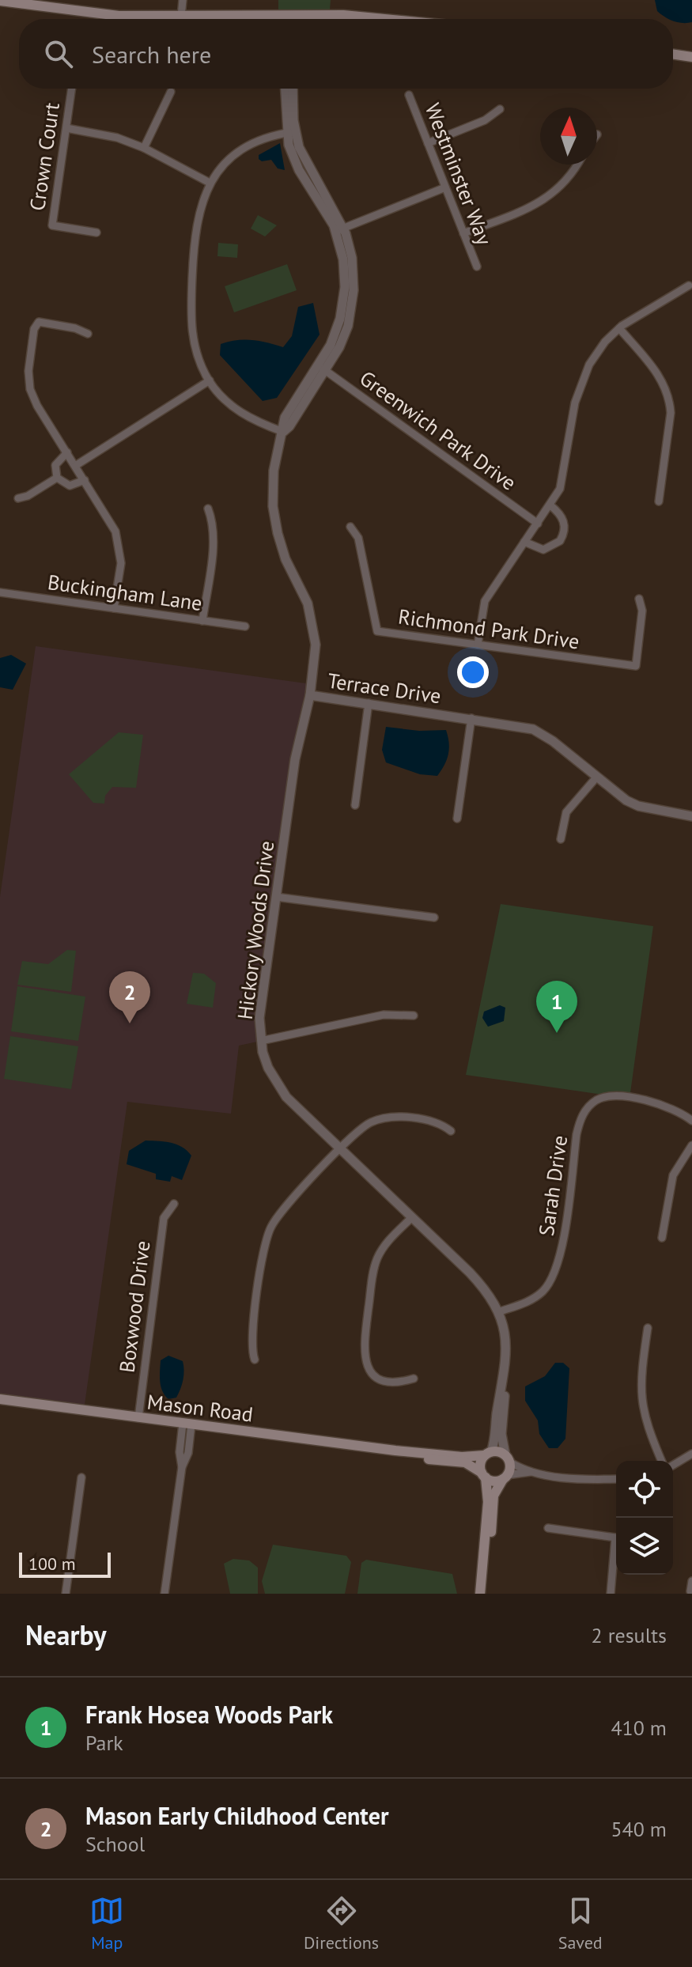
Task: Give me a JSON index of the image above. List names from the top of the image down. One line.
{"streets":{"main road":["Mason Road"],"street":["Crown Court","Westminster Way","Greenwich Park Drive","Buckingham Lane","Richmond Park Drive","Terrace Drive","Hickory Woods Drive","Sarah Drive","Boxwood Drive"]},"crossings":[["Greenwich Park Drive","Hickory Woods Drive"],["Terrace Drive","Hickory Woods Drive"],["Hickory Woods Drive","Sarah Drive"],["Hickory Woods Drive","Mason Road"],["Boxwood Drive","Mason Road"]],"scale_bar":"100 m","north":"top","page":{"search":"Search here","pins":["2","1"],"scale":"100 m","heading":["Nearby","2 results"],"list":[{"mark":"1","name":"Frank Hosea Woods Park","note":"Park","value":"410 m"},{"mark":"2","name":"Mason Early Childhood Center","note":"School","value":"540 m"}],"nav":["Map","Directions","Saved"]}}
